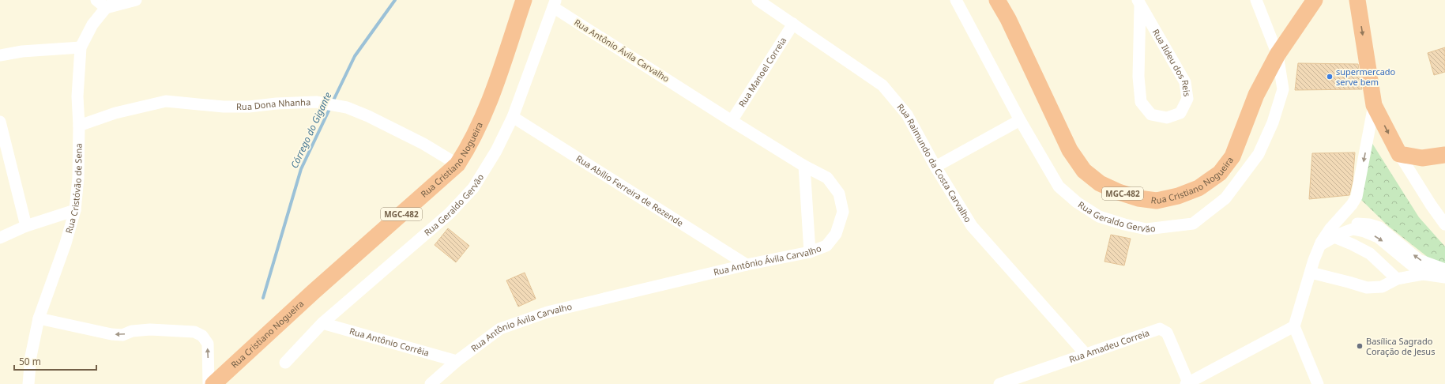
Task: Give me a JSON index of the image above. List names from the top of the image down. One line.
{"streets":{"highway":["Rua Cristiano Nogueira","MGC-482"],"street":["Rua Antônio Ávila Carvalho","Rua Ildeu dos Reis","Rua Manoel Correia","Rua Dona Nhanha","Rua Raimundo da Costa Carvalho","Rua Cristóvão de Sena","Rua Abílio Ferreira de Rezende","Rua Geraldo Gervão","Rua Antônio Corrêia","Rua Amadeu Correia"]},"crossings":[["Rua Antônio Ávila Carvalho","Rua Manoel Correia"],["Rua Antônio Ávila Carvalho","Rua Abílio Ferreira de Rezende"],["Rua Antônio Ávila Carvalho","Rua Geraldo Gervão"],["Rua Antônio Ávila Carvalho","Rua Antônio Corrêia"],["Rua Manoel Correia","Rua Raimundo da Costa Carvalho"],["Rua Dona Nhanha","Rua Cristiano Nogueira"],["Rua Dona Nhanha","Rua Cristóvão de Sena"],["Rua Cristiano Nogueira","MGC-482"],["Rua Cristiano Nogueira","Rua Geraldo Gervão"],["Rua Raimundo da Costa Carvalho","Rua Amadeu Correia"],["Rua Abílio Ferreira de Rezende","Rua Geraldo Gervão"],["MGC-482","Rua Geraldo Gervão"],["Rua Geraldo Gervão","Rua Antônio Corrêia"]],"water":["Córrego do Gigante"],"places":["supermercado serve bem","Basílica Sagrado Coração de Jesus"],"scale_bar":"50 m"}
